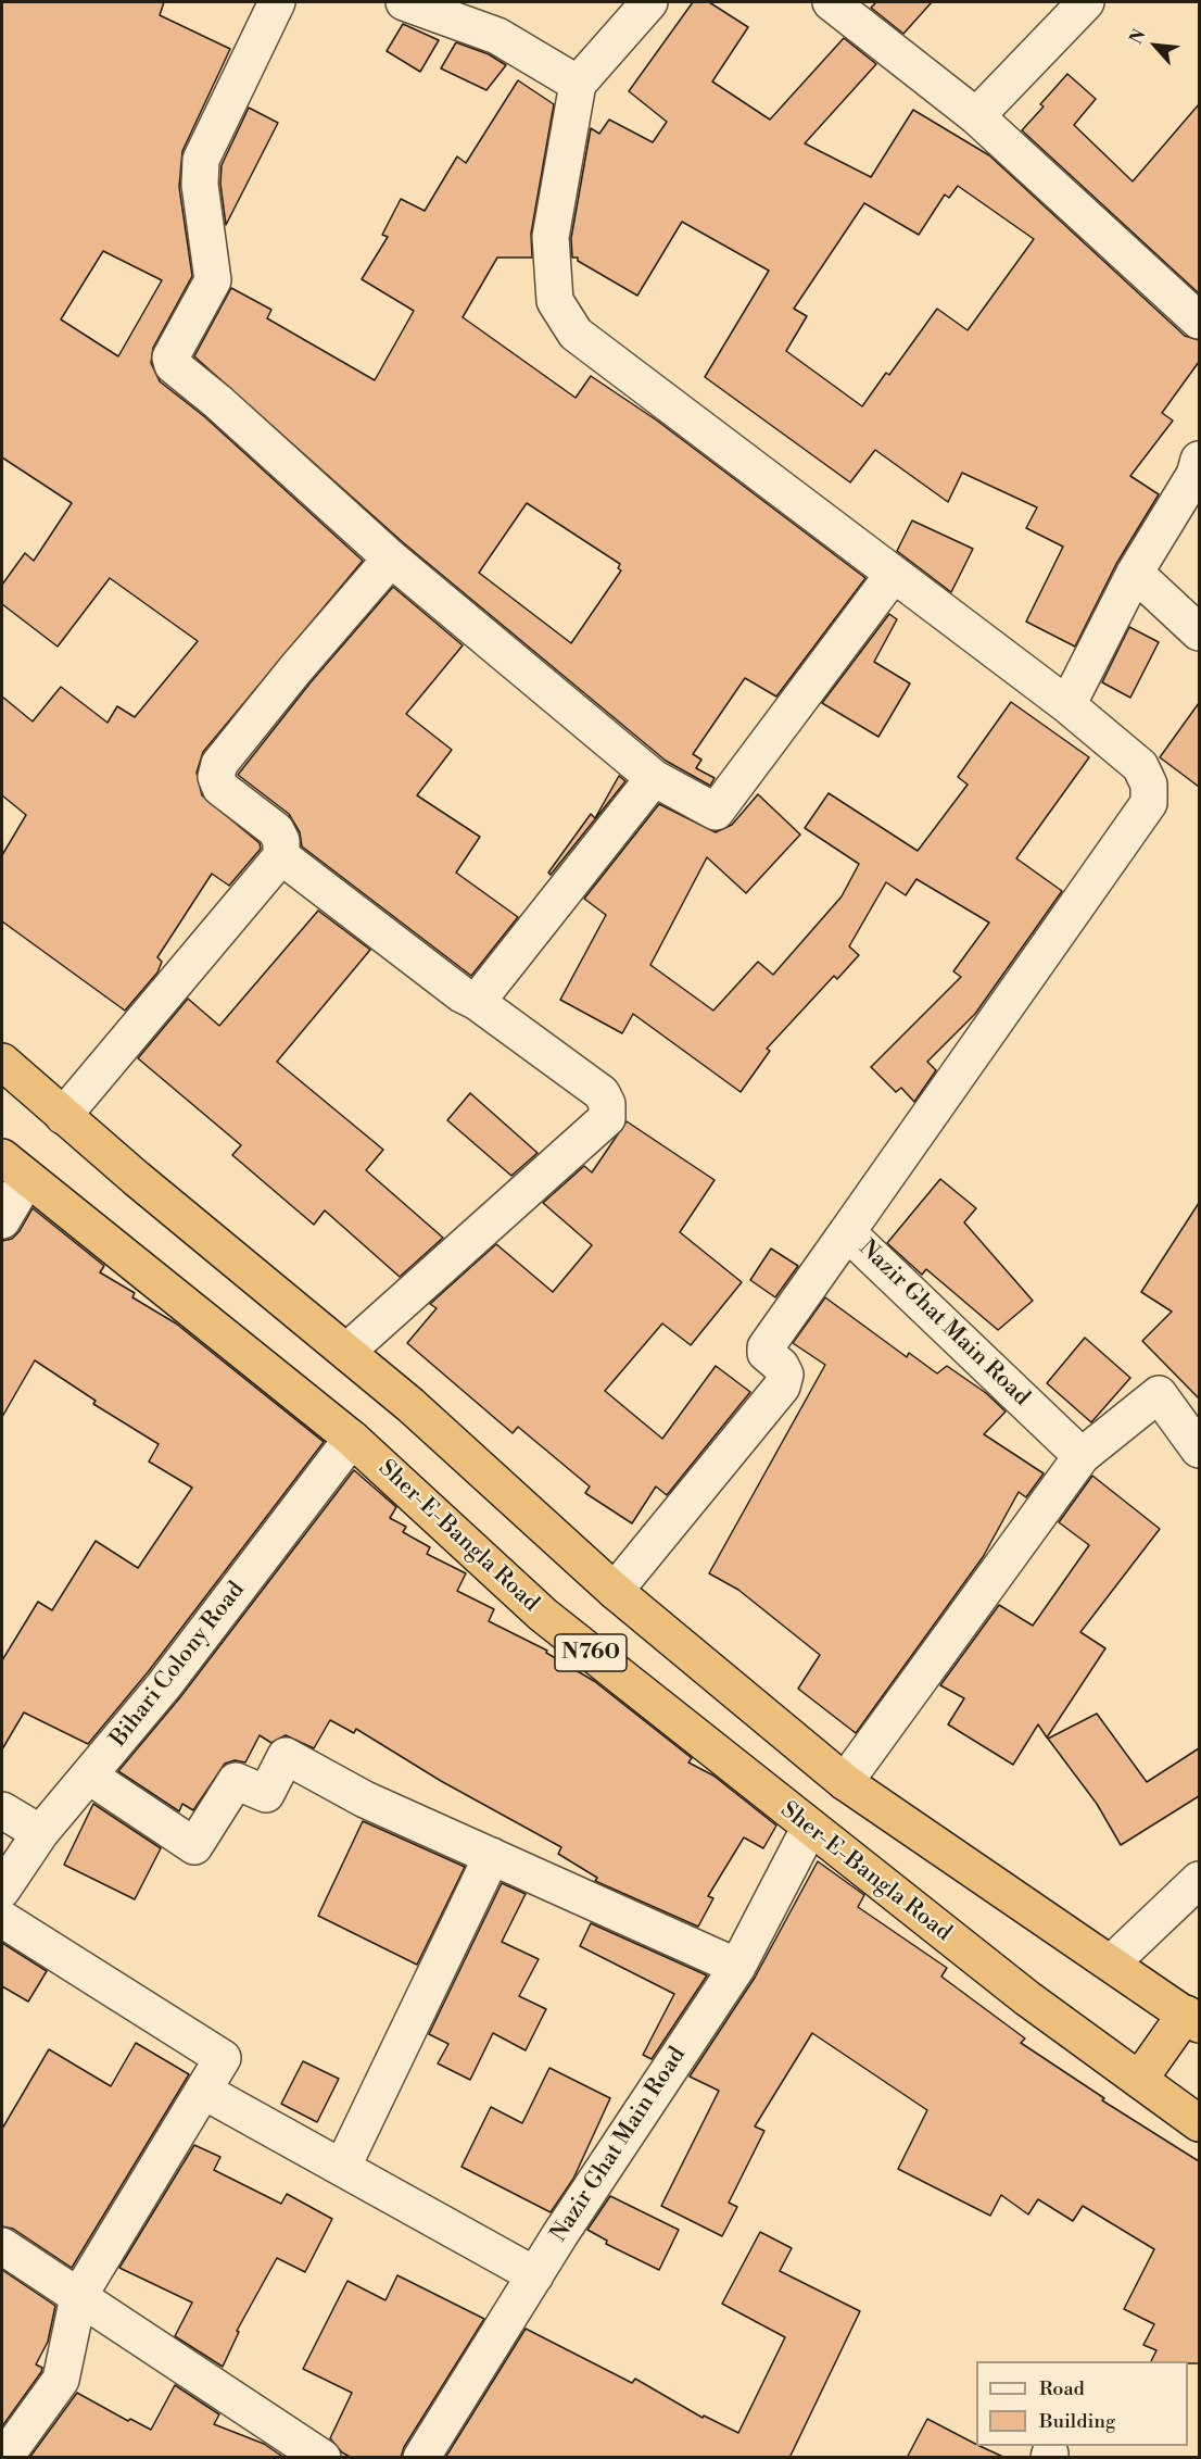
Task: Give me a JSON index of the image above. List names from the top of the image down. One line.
{"streets":{"highway":["Sher-E-Bangla Road","N760"],"street":["Nazir Ghat Main Road","Bihari Colony Road"]},"crossings":[["Nazir Ghat Main Road","Sher-E-Bangla Road"],["Sher-E-Bangla Road","Bihari Colony Road"]],"legend":["Road","Building"],"north":"top left"}
